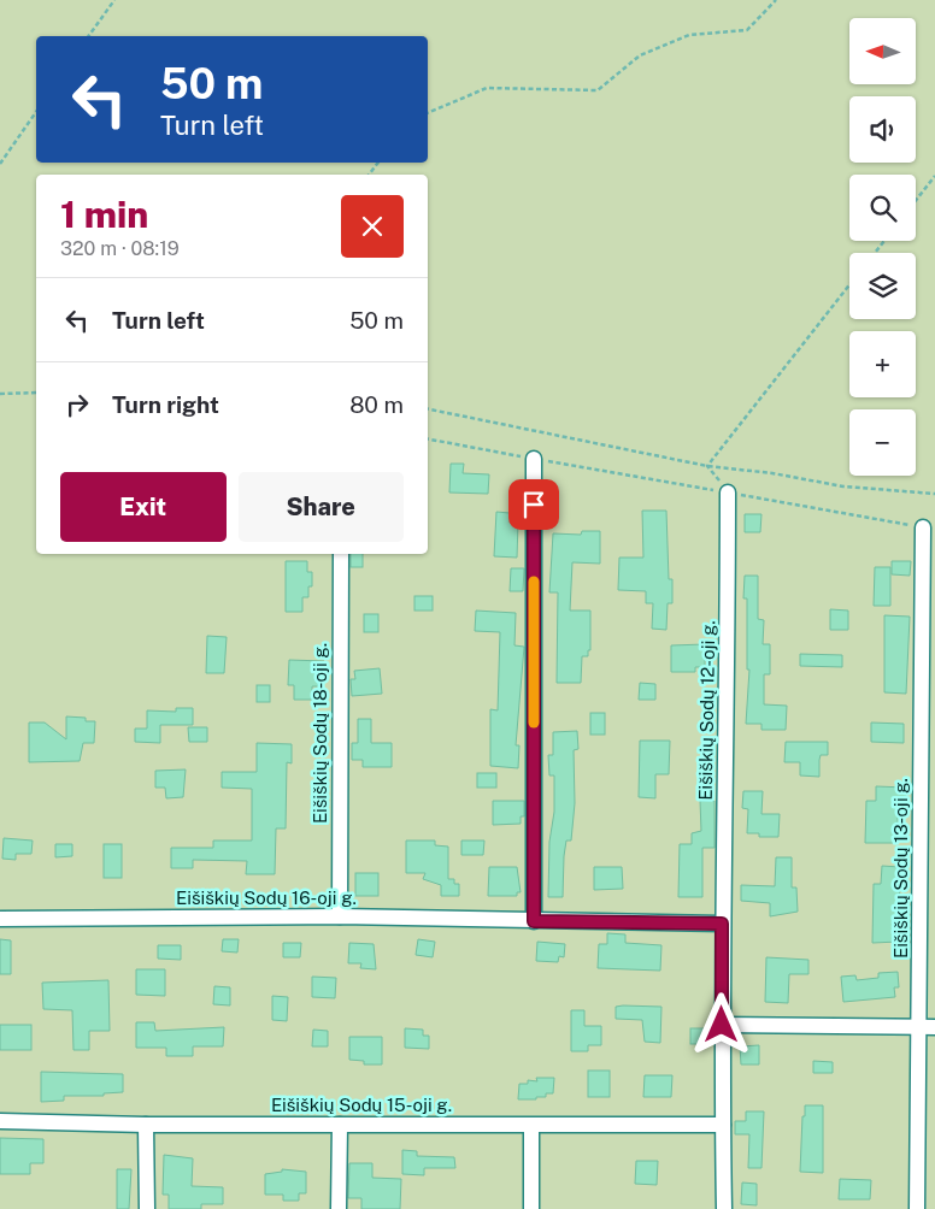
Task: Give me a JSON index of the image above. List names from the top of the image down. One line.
{"streets":{"street":["Eišiškių Sodų 12-oji g.","Eišiškių Sodų 18-oji g.","Eišiškių Sodų 13-oji g.","Eišiškių Sodų 16-oji g.","Eišiškių Sodų 15-oji g."]},"crossings":[["Eišiškių Sodų 12-oji g.","Eišiškių Sodų 16-oji g."],["Eišiškių Sodų 12-oji g.","Eišiškių Sodų 15-oji g."],["Eišiškių Sodų 18-oji g.","Eišiškių Sodų 16-oji g."]],"north":"left","page":{"map_buttons":["+","−"],"turn":["50 m","Turn left"],"heading":["1 min","320 m · 08:19"],"list":[{"name":"Turn left","value":"50 m"},{"name":"Turn right","value":"80 m"}],"buttons":["Exit","Share"]}}
